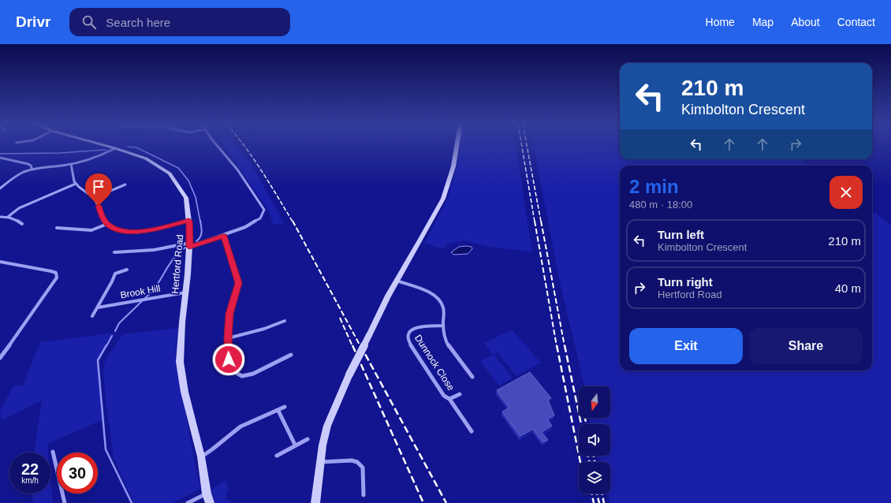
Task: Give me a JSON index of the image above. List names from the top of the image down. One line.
{"streets":{"street":["Hertford Road","Brook Hill","Dunnock Close"]},"crossings":[["Hertford Road","Brook Hill"]],"north":"bottom","page":{"header":"Drivr","search":"Search here","nav":["Home","Map","About","Contact"],"turn":["210 m","Kimbolton Crescent"],"heading":["2 min","480 m · 18:00"],"list":[{"name":"Turn left","note":"Kimbolton Crescent","value":"210 m"},{"name":"Turn right","note":"Hertford Road","value":"40 m"}],"buttons":["Exit","Share"],"speed":"22 km/h","limit":"30"}}
